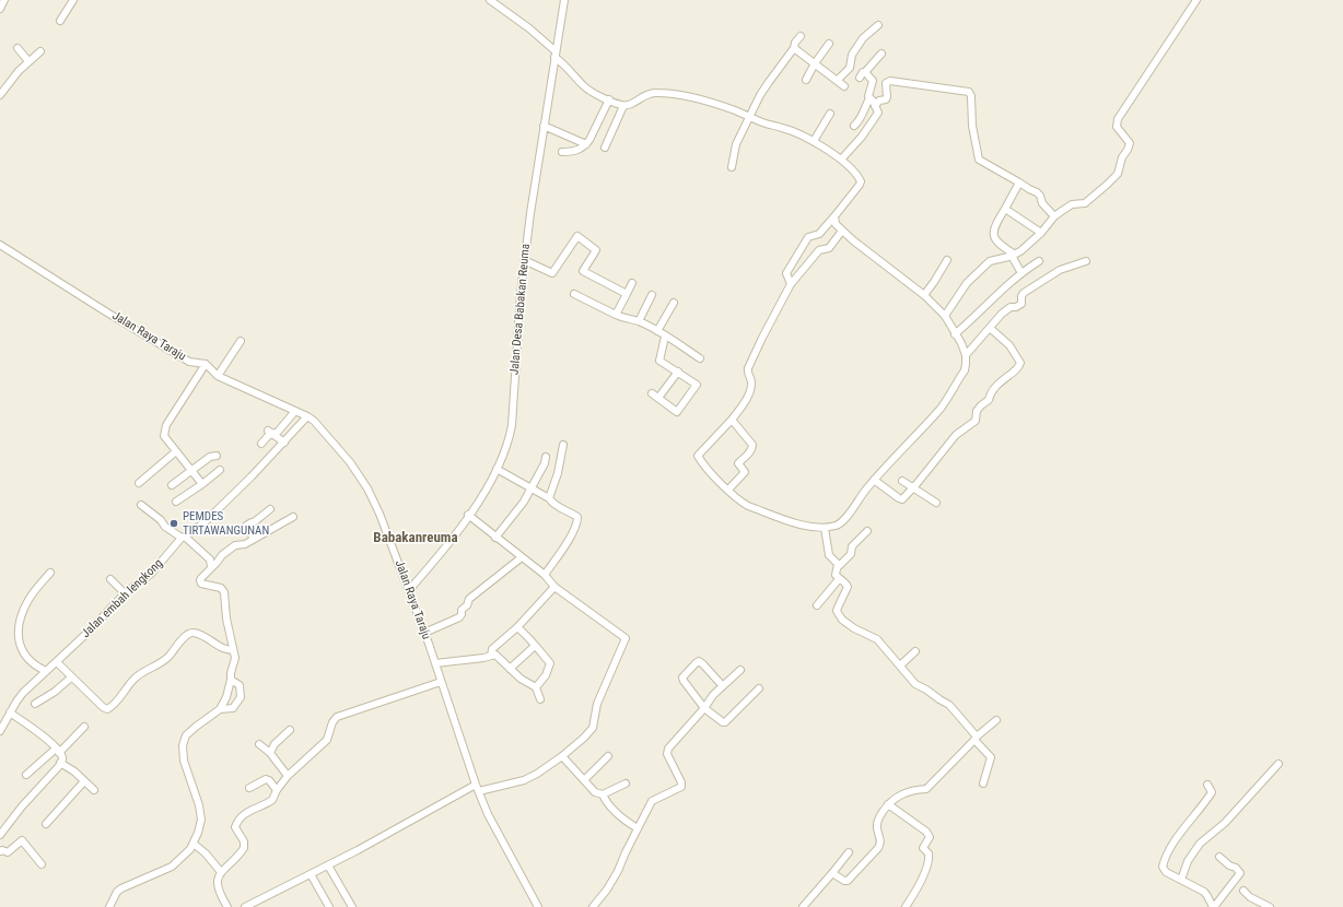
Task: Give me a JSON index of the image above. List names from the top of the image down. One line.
{"streets":{"street":["Jalan Desa Babakan Reuma","Jalan Raya Taraju","Jalan embah lengkong"]},"crossings":[["Jalan Desa Babakan Reuma","Jalan Raya Taraju"],["Jalan Raya Taraju","Jalan embah lengkong"]],"districts":["Babakanreuma"],"places":["PEMDES TIRTAWANGUNAN"]}
